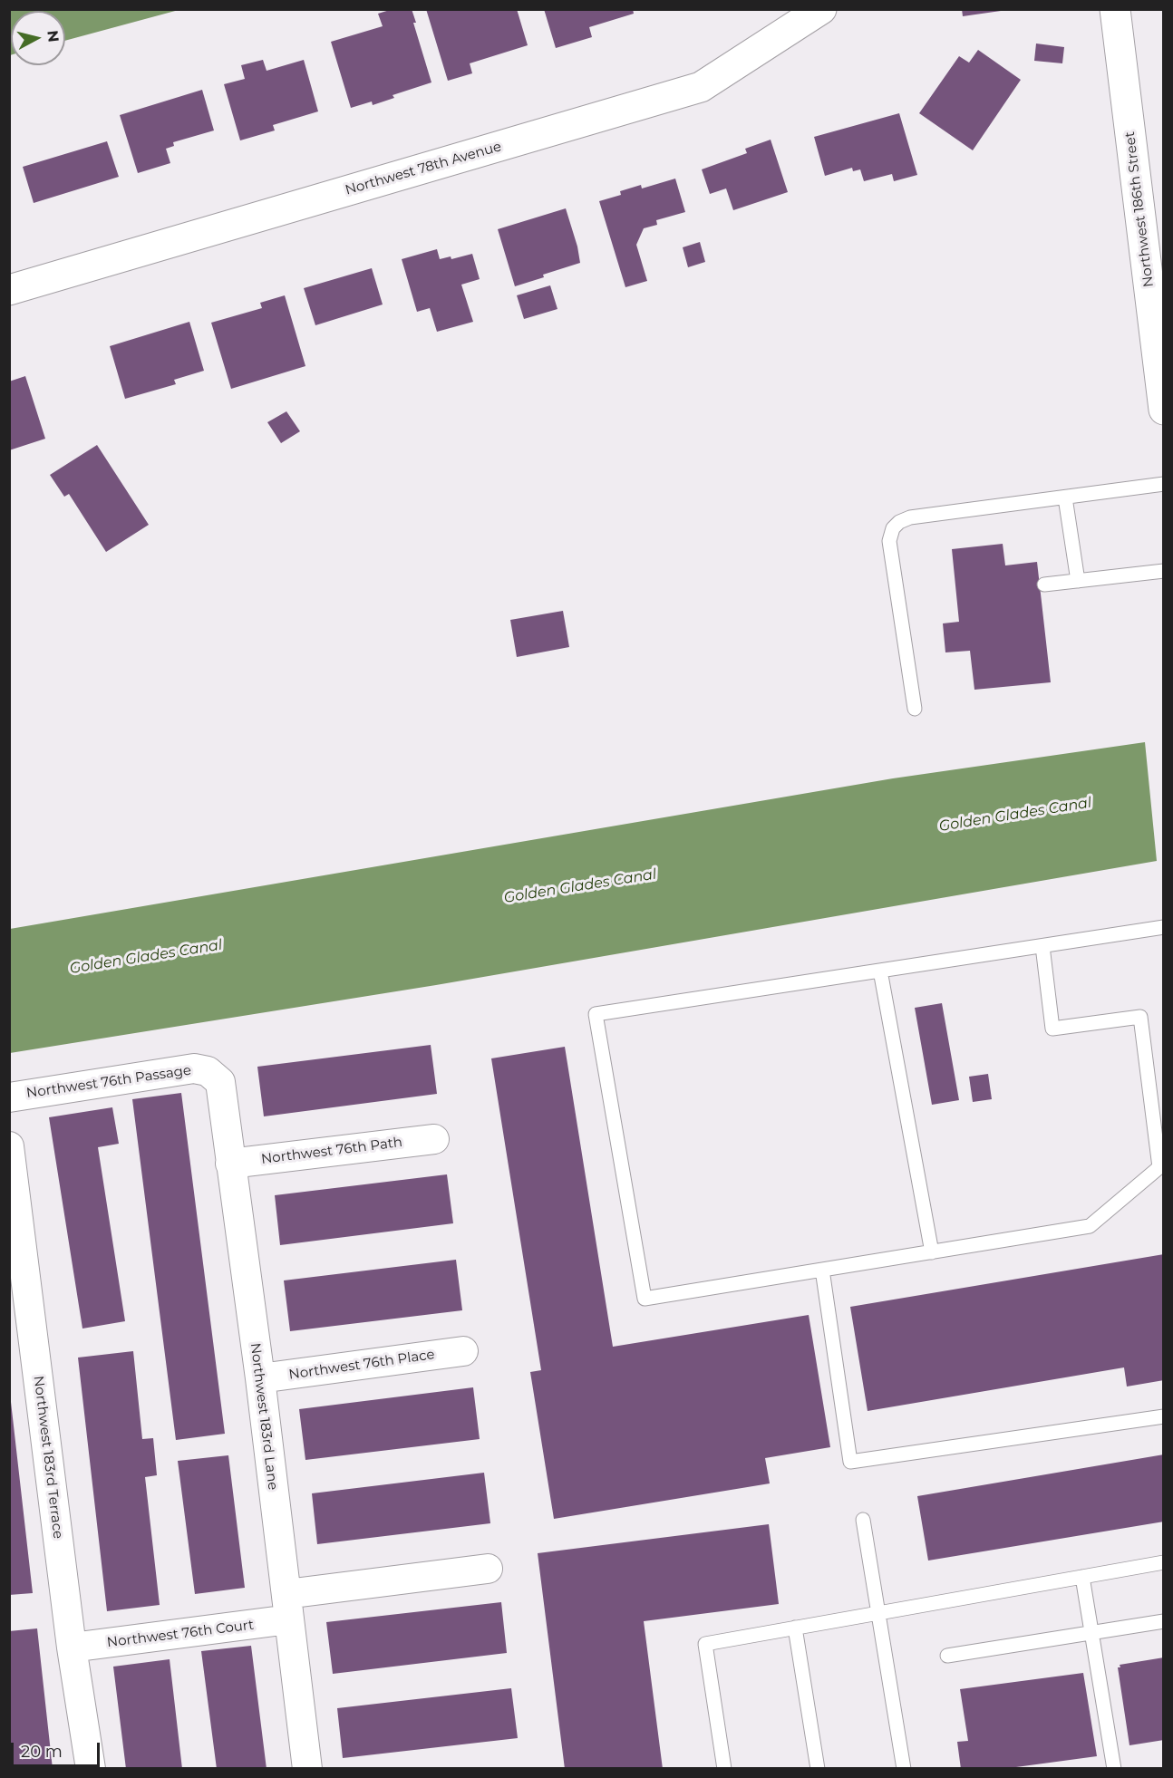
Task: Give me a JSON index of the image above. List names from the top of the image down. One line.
{"streets":{"street":["Northwest 78th Avenue","Northwest 186th Street","Northwest 76th Passage","Northwest 76th Path","Northwest 76th Place","Northwest 183rd Lane","Northwest 183rd Terrace","Northwest 76th Court"]},"crossings":[["Northwest 76th Passage","Northwest 183rd Lane"],["Northwest 76th Path","Northwest 183rd Lane"],["Northwest 76th Place","Northwest 183rd Lane"],["Northwest 183rd Lane","Northwest 76th Court"],["Northwest 183rd Terrace","Northwest 76th Court"]],"water":["Golden Glades Canal"],"scale_bar":"20 m","north":"right"}
